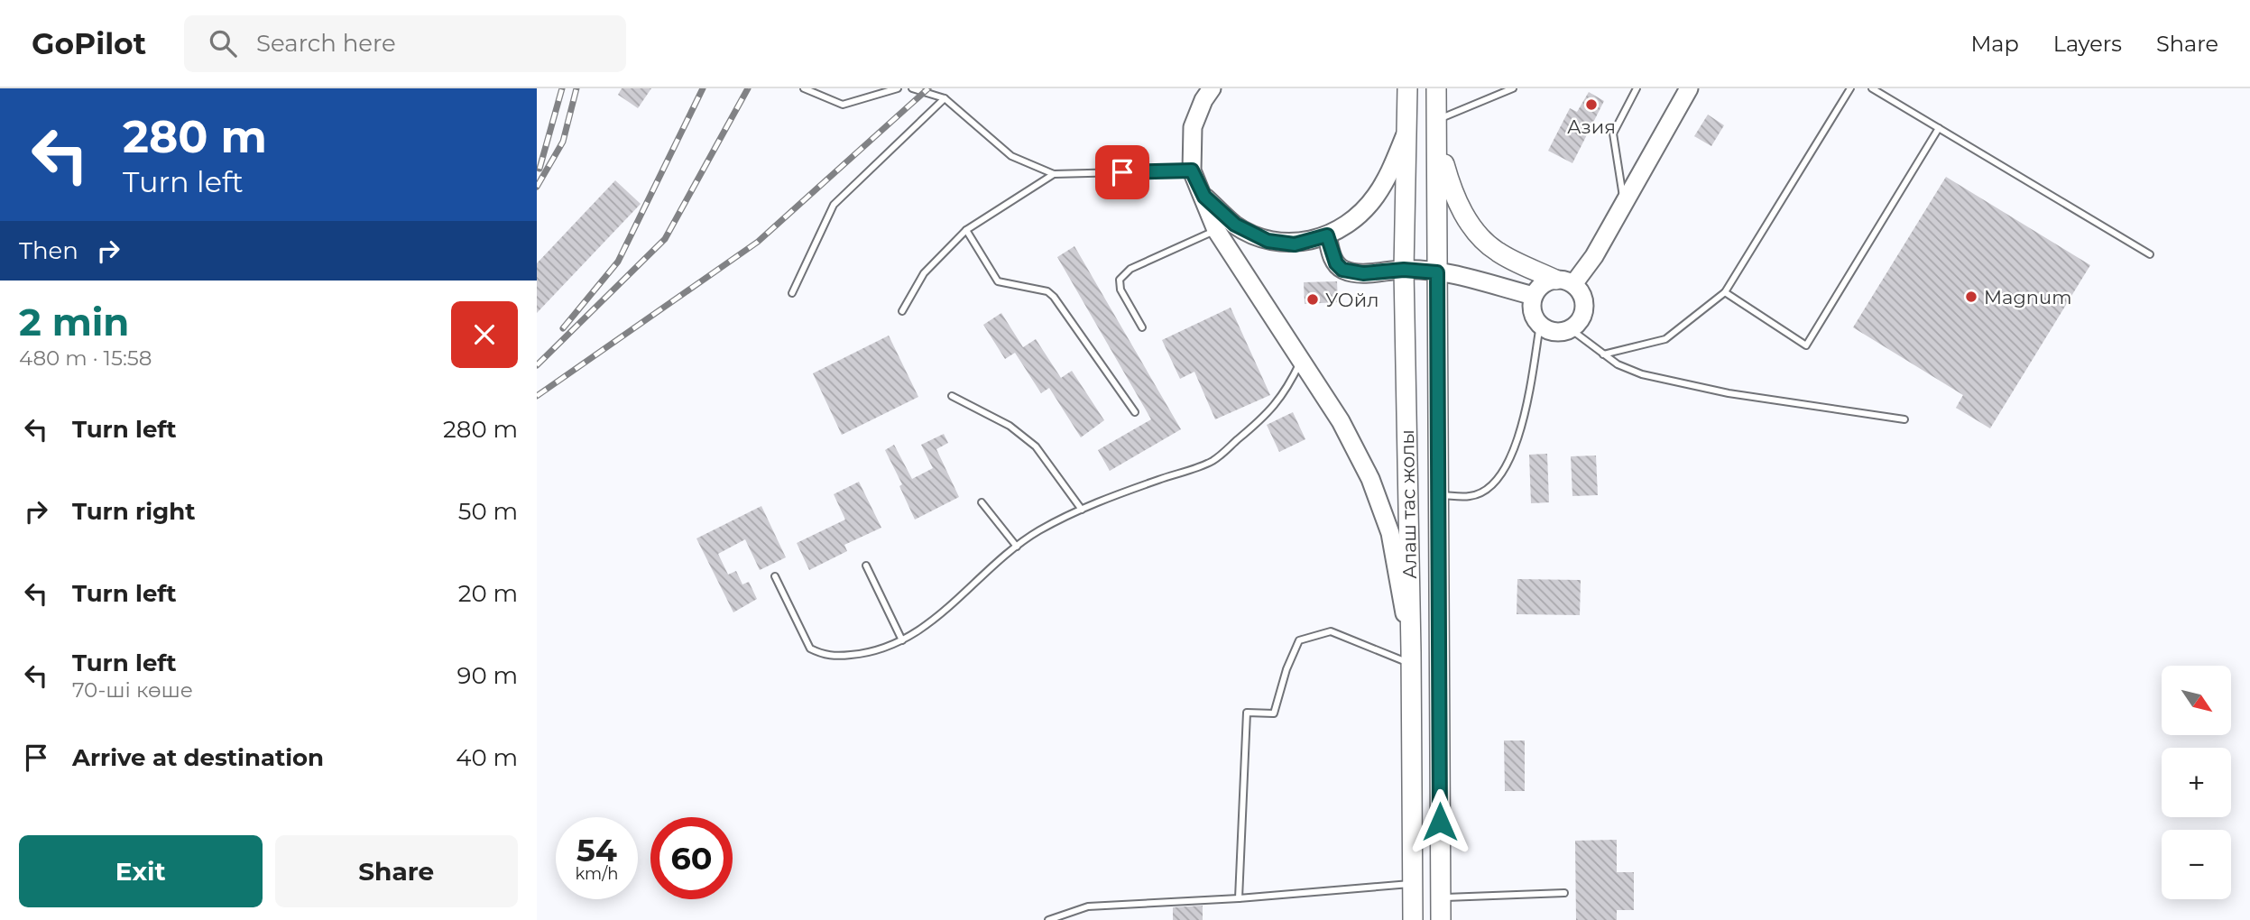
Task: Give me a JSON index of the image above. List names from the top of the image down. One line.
{"streets":{"main road":["Алаш тас жолы"]},"places":["Азия","Magnum","УОйл"],"north":"bottom right","page":{"header":"GoPilot","search":"Search here","nav":["Map","Layers","Share"],"turn":["280 m","Turn left"],"then":"Then","heading":["2 min","480 m · 15:58"],"list":[{"name":"Turn left","value":"280 m"},{"name":"Turn right","value":"50 m"},{"name":"Turn left","value":"20 m"},{"name":"Turn left","note":"70-ші көше","value":"90 m"},{"name":"Arrive at destination","value":"40 m"}],"map_buttons":["+","−"],"speed":"54 km/h","limit":"60","buttons":["Exit","Share"]}}
